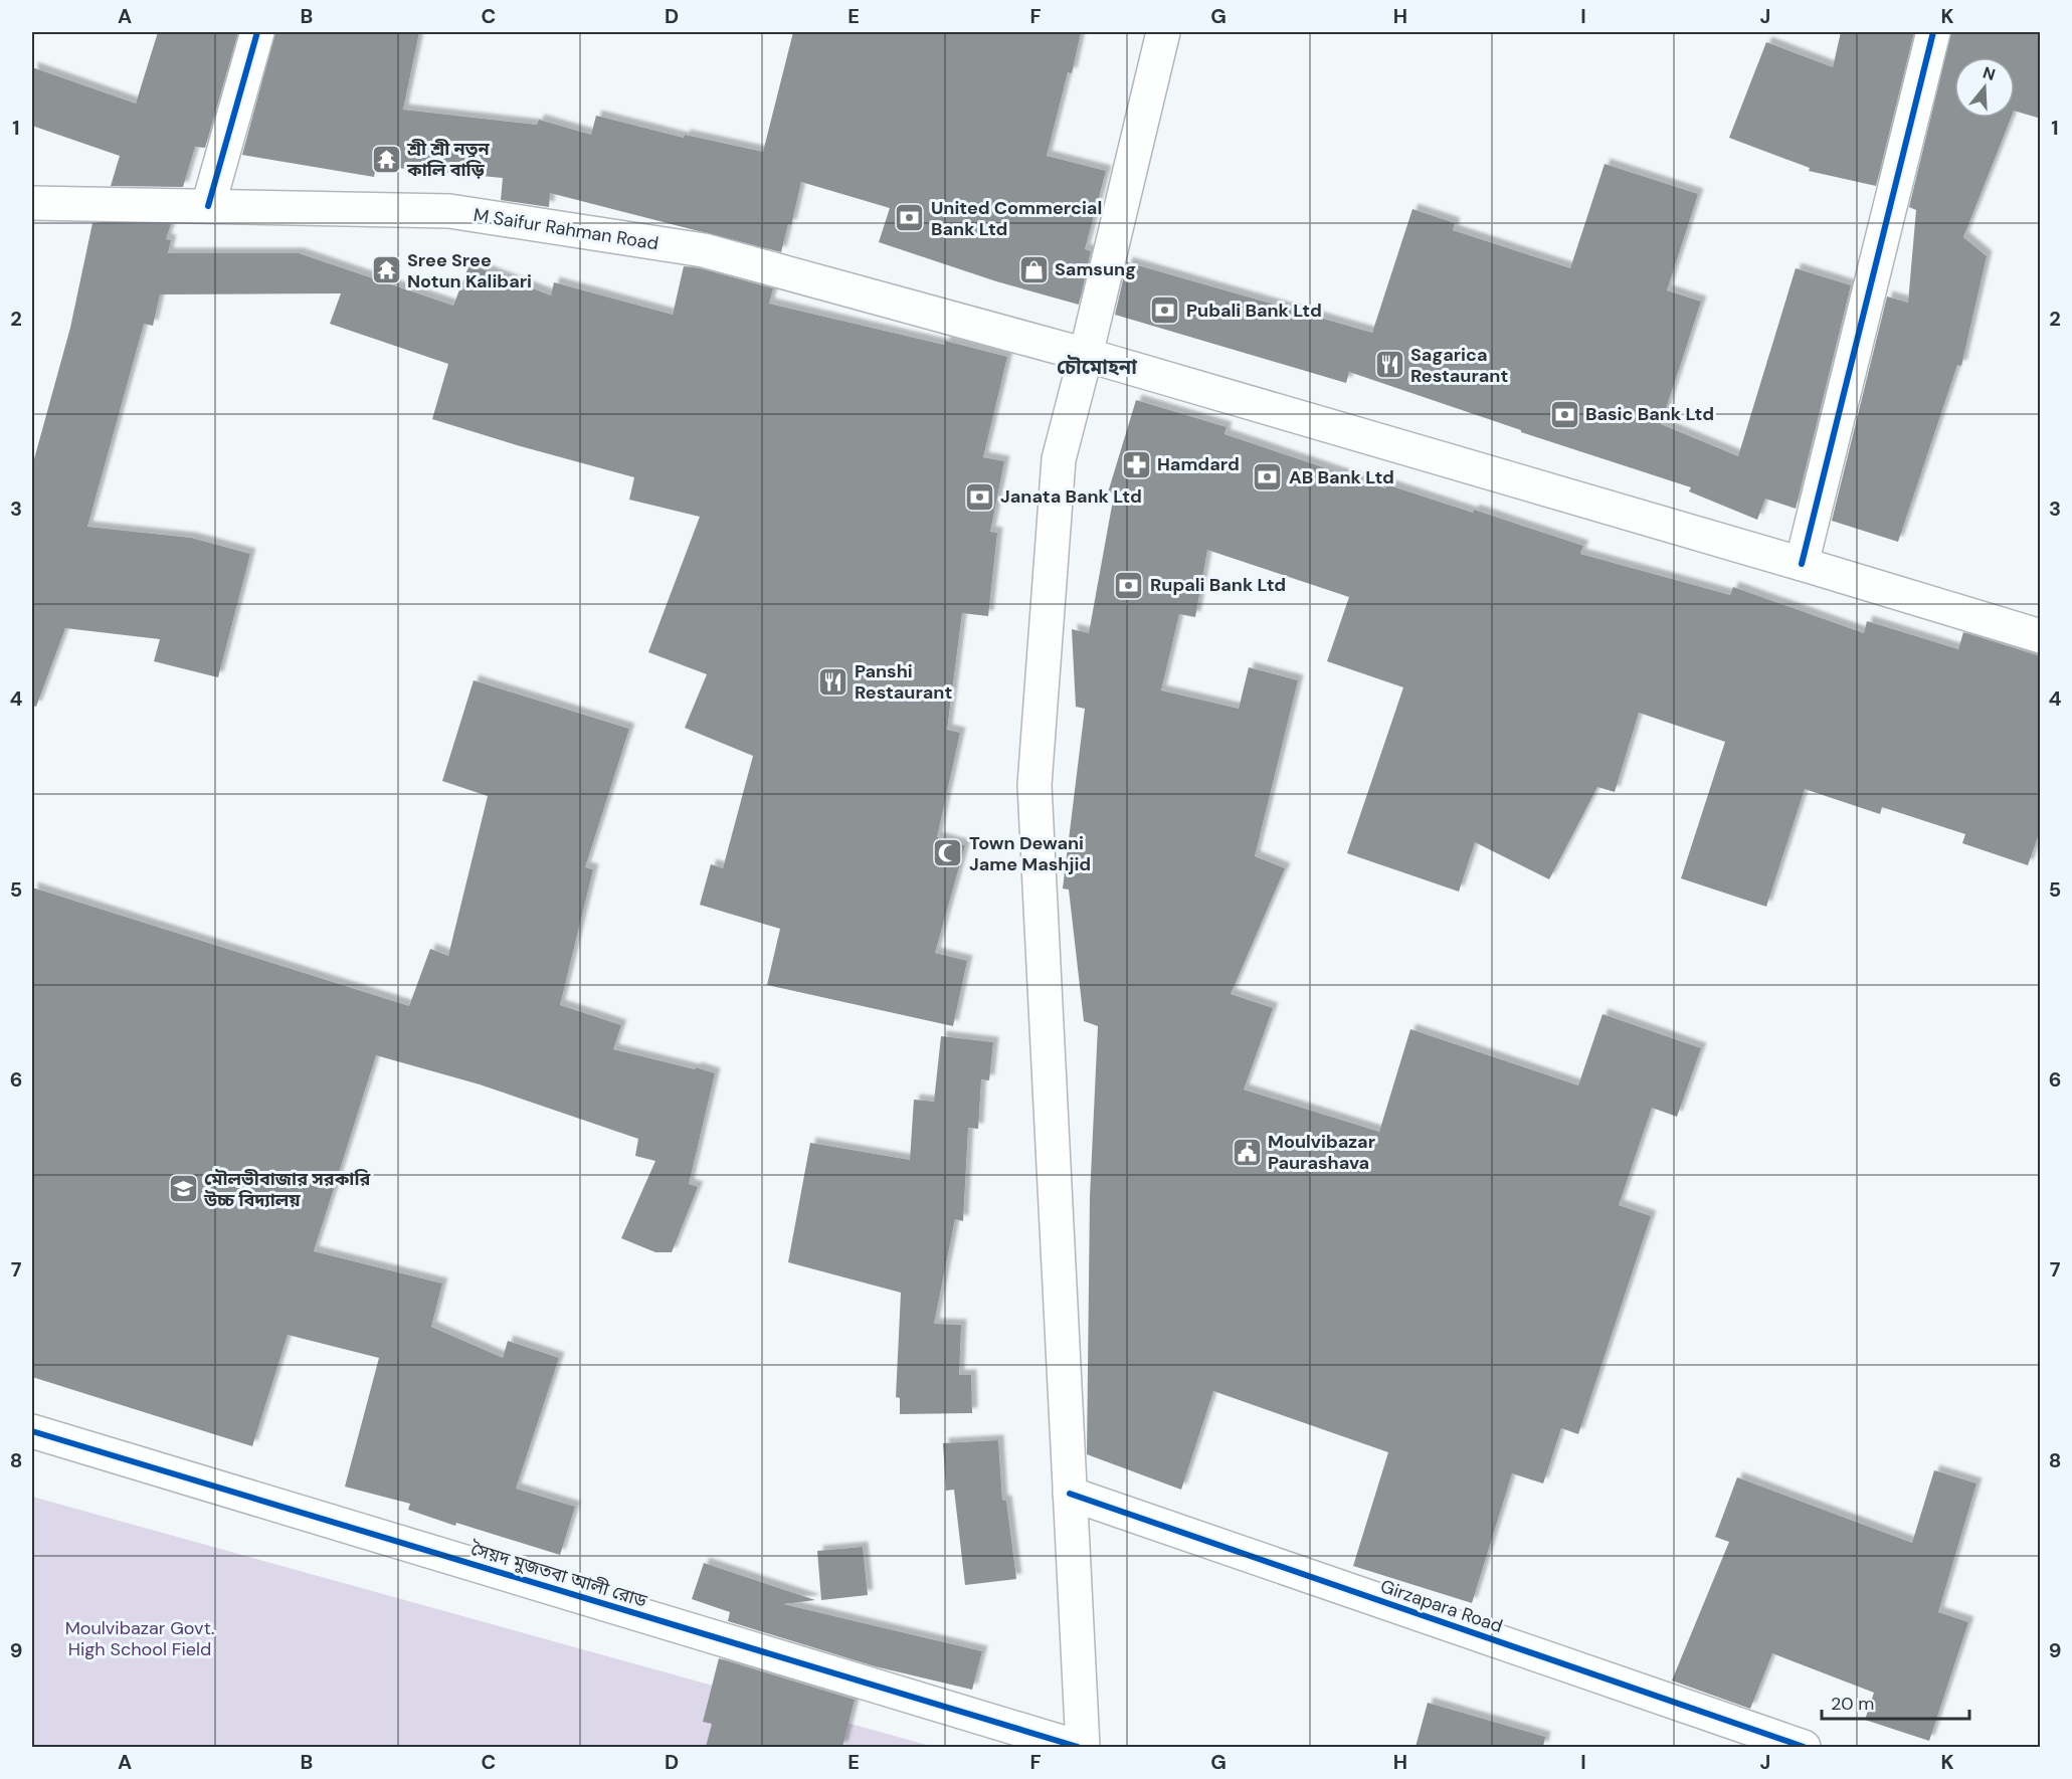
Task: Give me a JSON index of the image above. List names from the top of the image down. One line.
{"streets":{"main road":["M Saifur Rahman Road","সৈয়দ মুজতবা আলী রোড","Girzapara Road"]},"districts":["চৌমোহনা"],"parks":["Moulvibazar Govt. High School Field"],"places":{"temple":["শ্রী শ্রী নতুন কালি বাড়ি","Sree Sree Notun Kalibari"],"bank":["United Commercial Bank Ltd","Pubali Bank Ltd","Basic Bank Ltd","AB Bank Ltd","Janata Bank Ltd","Rupali Bank Ltd"],"shop":["Samsung"],"restaurant":["Sagarica Restaurant","Panshi Restaurant"],"pharmacy":["Hamdard"],"mosque":["Town Dewani Jame Mashjid"],"public building":["Moulvibazar Paurashava"],"school or university":["মৌলভীবাজার সরকারি উচ্চ বিদ্যালয়"]},"scale_bar":"20 m","north":"top","grid":{"columns":["A","B","C","D","E","F","G","H","I","J","K"],"rows":["1","2","3","4","5","6","7","8","9"]}}
